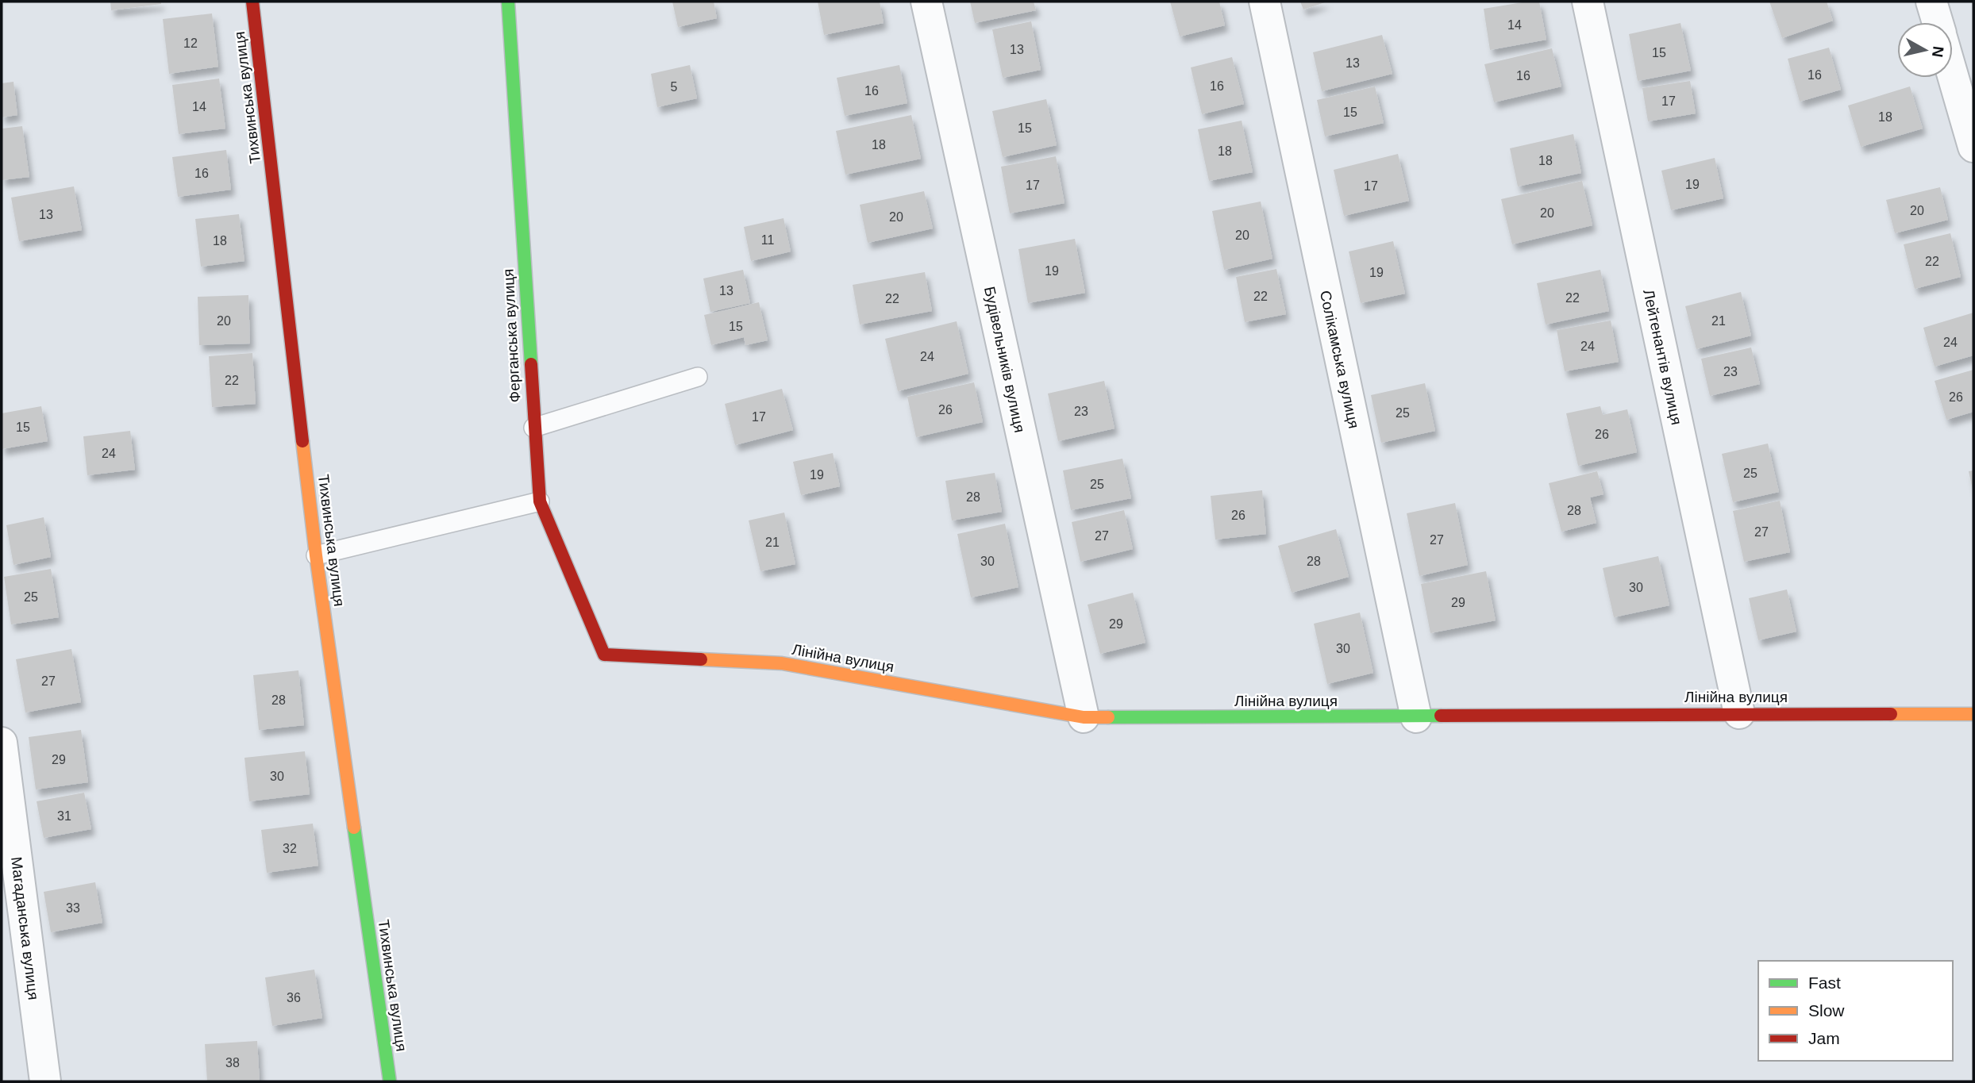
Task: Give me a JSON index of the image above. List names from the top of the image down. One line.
{"streets":{"street":["Тихвинська вулиця","Ферганська вулиця","Лейтенантів вулиця","Будівельників вулиця","Солікамська вулиця","Лінійна вулиця","Магаданська вулиця"]},"crossings":[["Ферганська вулиця","Лінійна вулиця"],["Лейтенантів вулиця","Лінійна вулиця"],["Будівельників вулиця","Лінійна вулиця"],["Солікамська вулиця","Лінійна вулиця"]],"house_numbers":["14","12","13","15","13","16","16","16","5","16","17","14","15","18","15","18","18","18","16","19","17","17","20","20","13","20","20","11","18","22","19","19","13","22","22","22","20","21","15","24","24","24","23","22","26","26","23","25","17","15","26","24","25","19","25","28","28","26","27","27","27","21","30","28","30","25","29","29","30","27","28","29","30","31","32","33","36","38"],"legend":["Fast","Slow","Jam"],"north":"right"}
